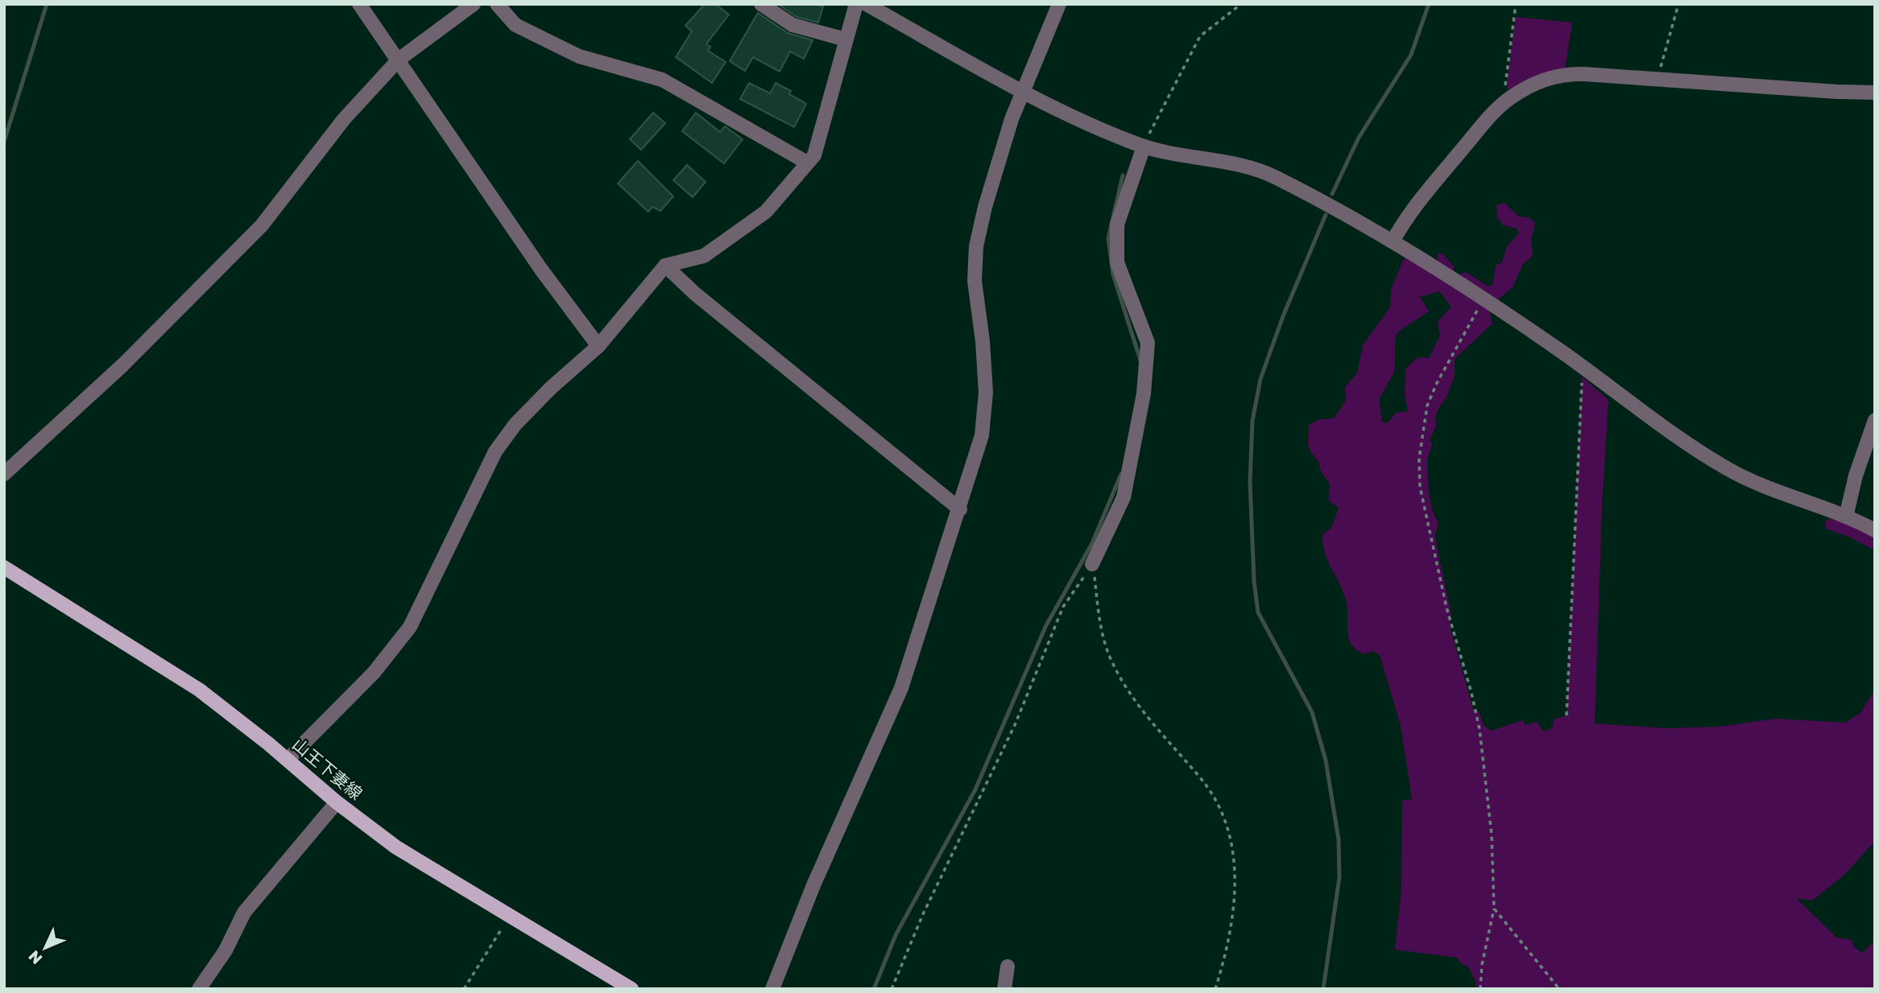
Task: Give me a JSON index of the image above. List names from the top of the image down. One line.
{"streets":{"main road":["山王下妻線"]},"north":"bottom left"}
